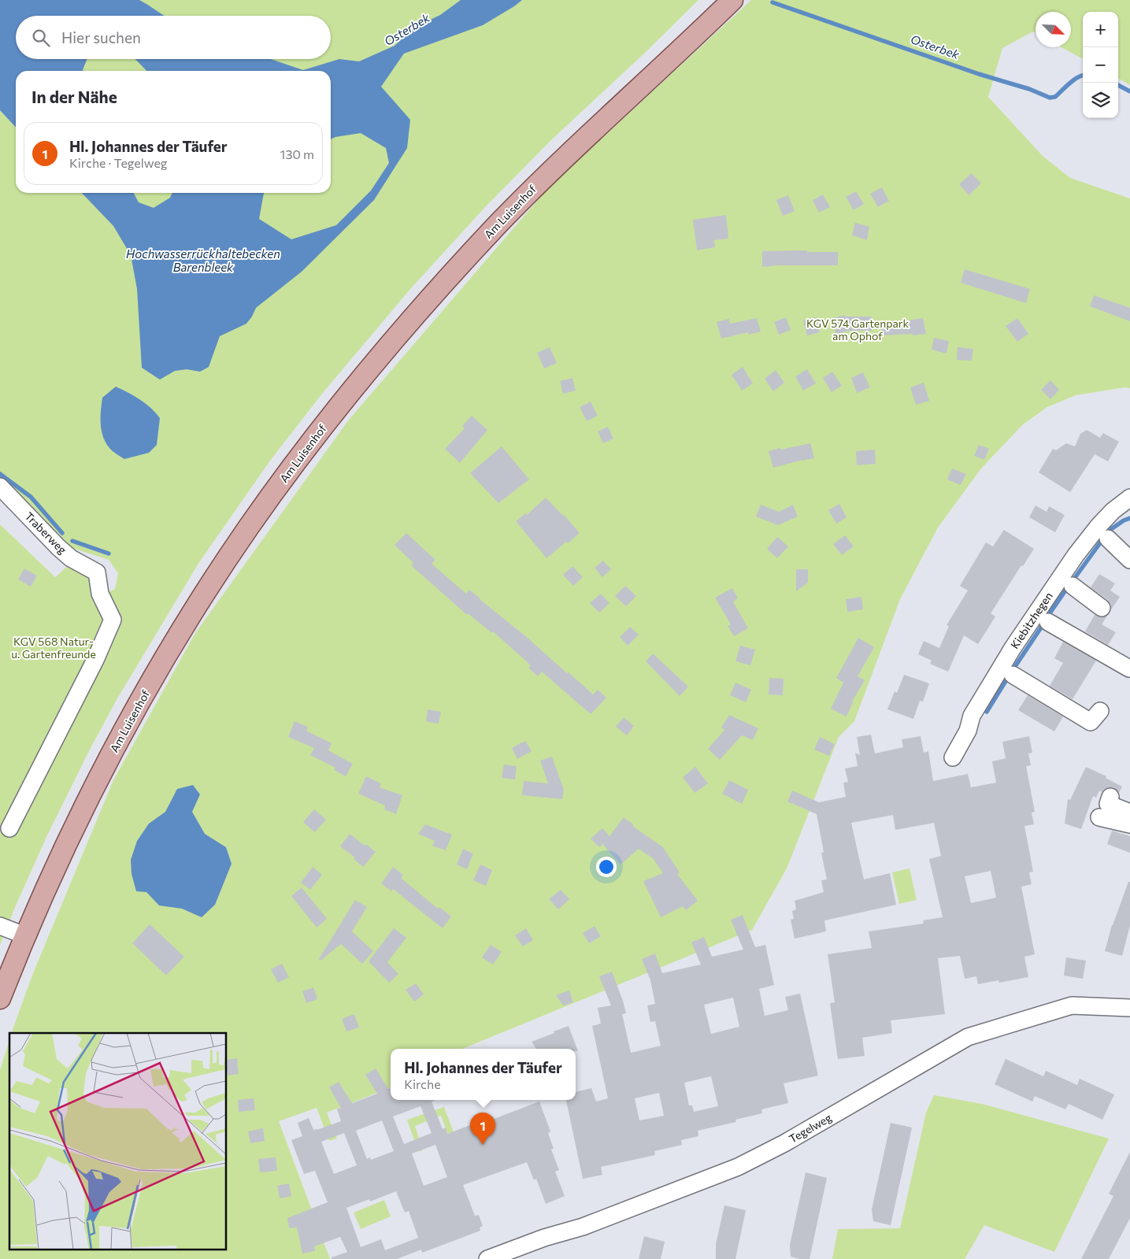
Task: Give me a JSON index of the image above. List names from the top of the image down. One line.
{"streets":{"main road":["Am Luisenhof"],"street":["Traberweg","Kiebitzhegen","Tegelweg"]},"water":["Osterbek","Hochwasserrückhaltebecken Barenbleek"],"parks":["KGV 574 Gartenpark am Ophof","KGV 568 Natur- u. Gartenfreunde"],"north":"bottom right","page":{"map_buttons":["+","−"],"search":"Hier suchen","heading":"In der Nähe","list":[{"mark":"1","name":"Hl. Johannes der Täufer","note":"Kirche · Tegelweg","value":"130 m"}],"popup":["Hl. Johannes der Täufer","Kirche"],"pins":"1"}}
